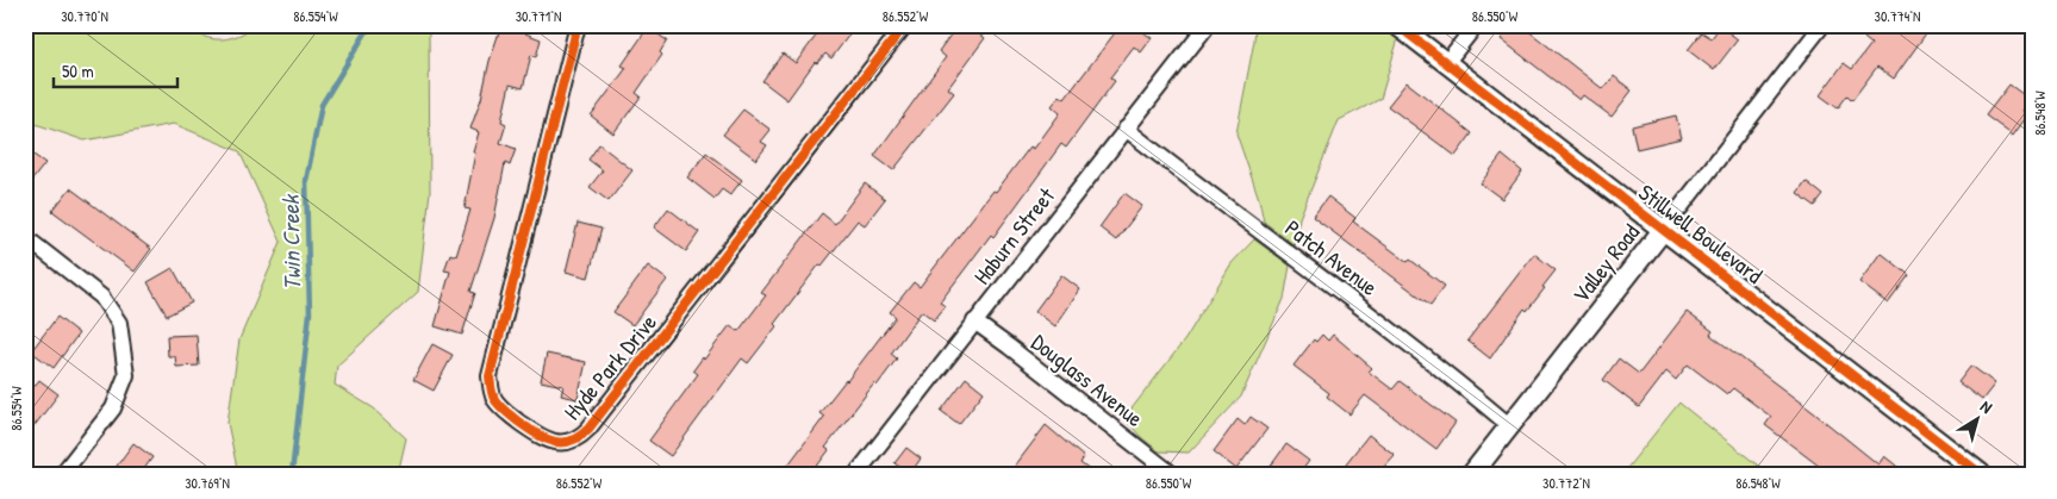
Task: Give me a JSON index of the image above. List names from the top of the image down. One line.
{"streets":{"street":["Stillwell Boulevard","Haburn Street","Patch Avenue","Valley Road","Hyde Park Drive","Douglass Avenue"]},"crossings":[["Stillwell Boulevard","Valley Road"],["Haburn Street","Patch Avenue"],["Haburn Street","Douglass Avenue"],["Patch Avenue","Valley Road"]],"water":["Twin Creek"],"scale_bar":"50 m","north":"top right","coordinates":["30.770°N","86.554°W","30.771°N","86.552°W","86.550°W","30.774°N","86.548°W","30.769°N","30.772°N"]}
